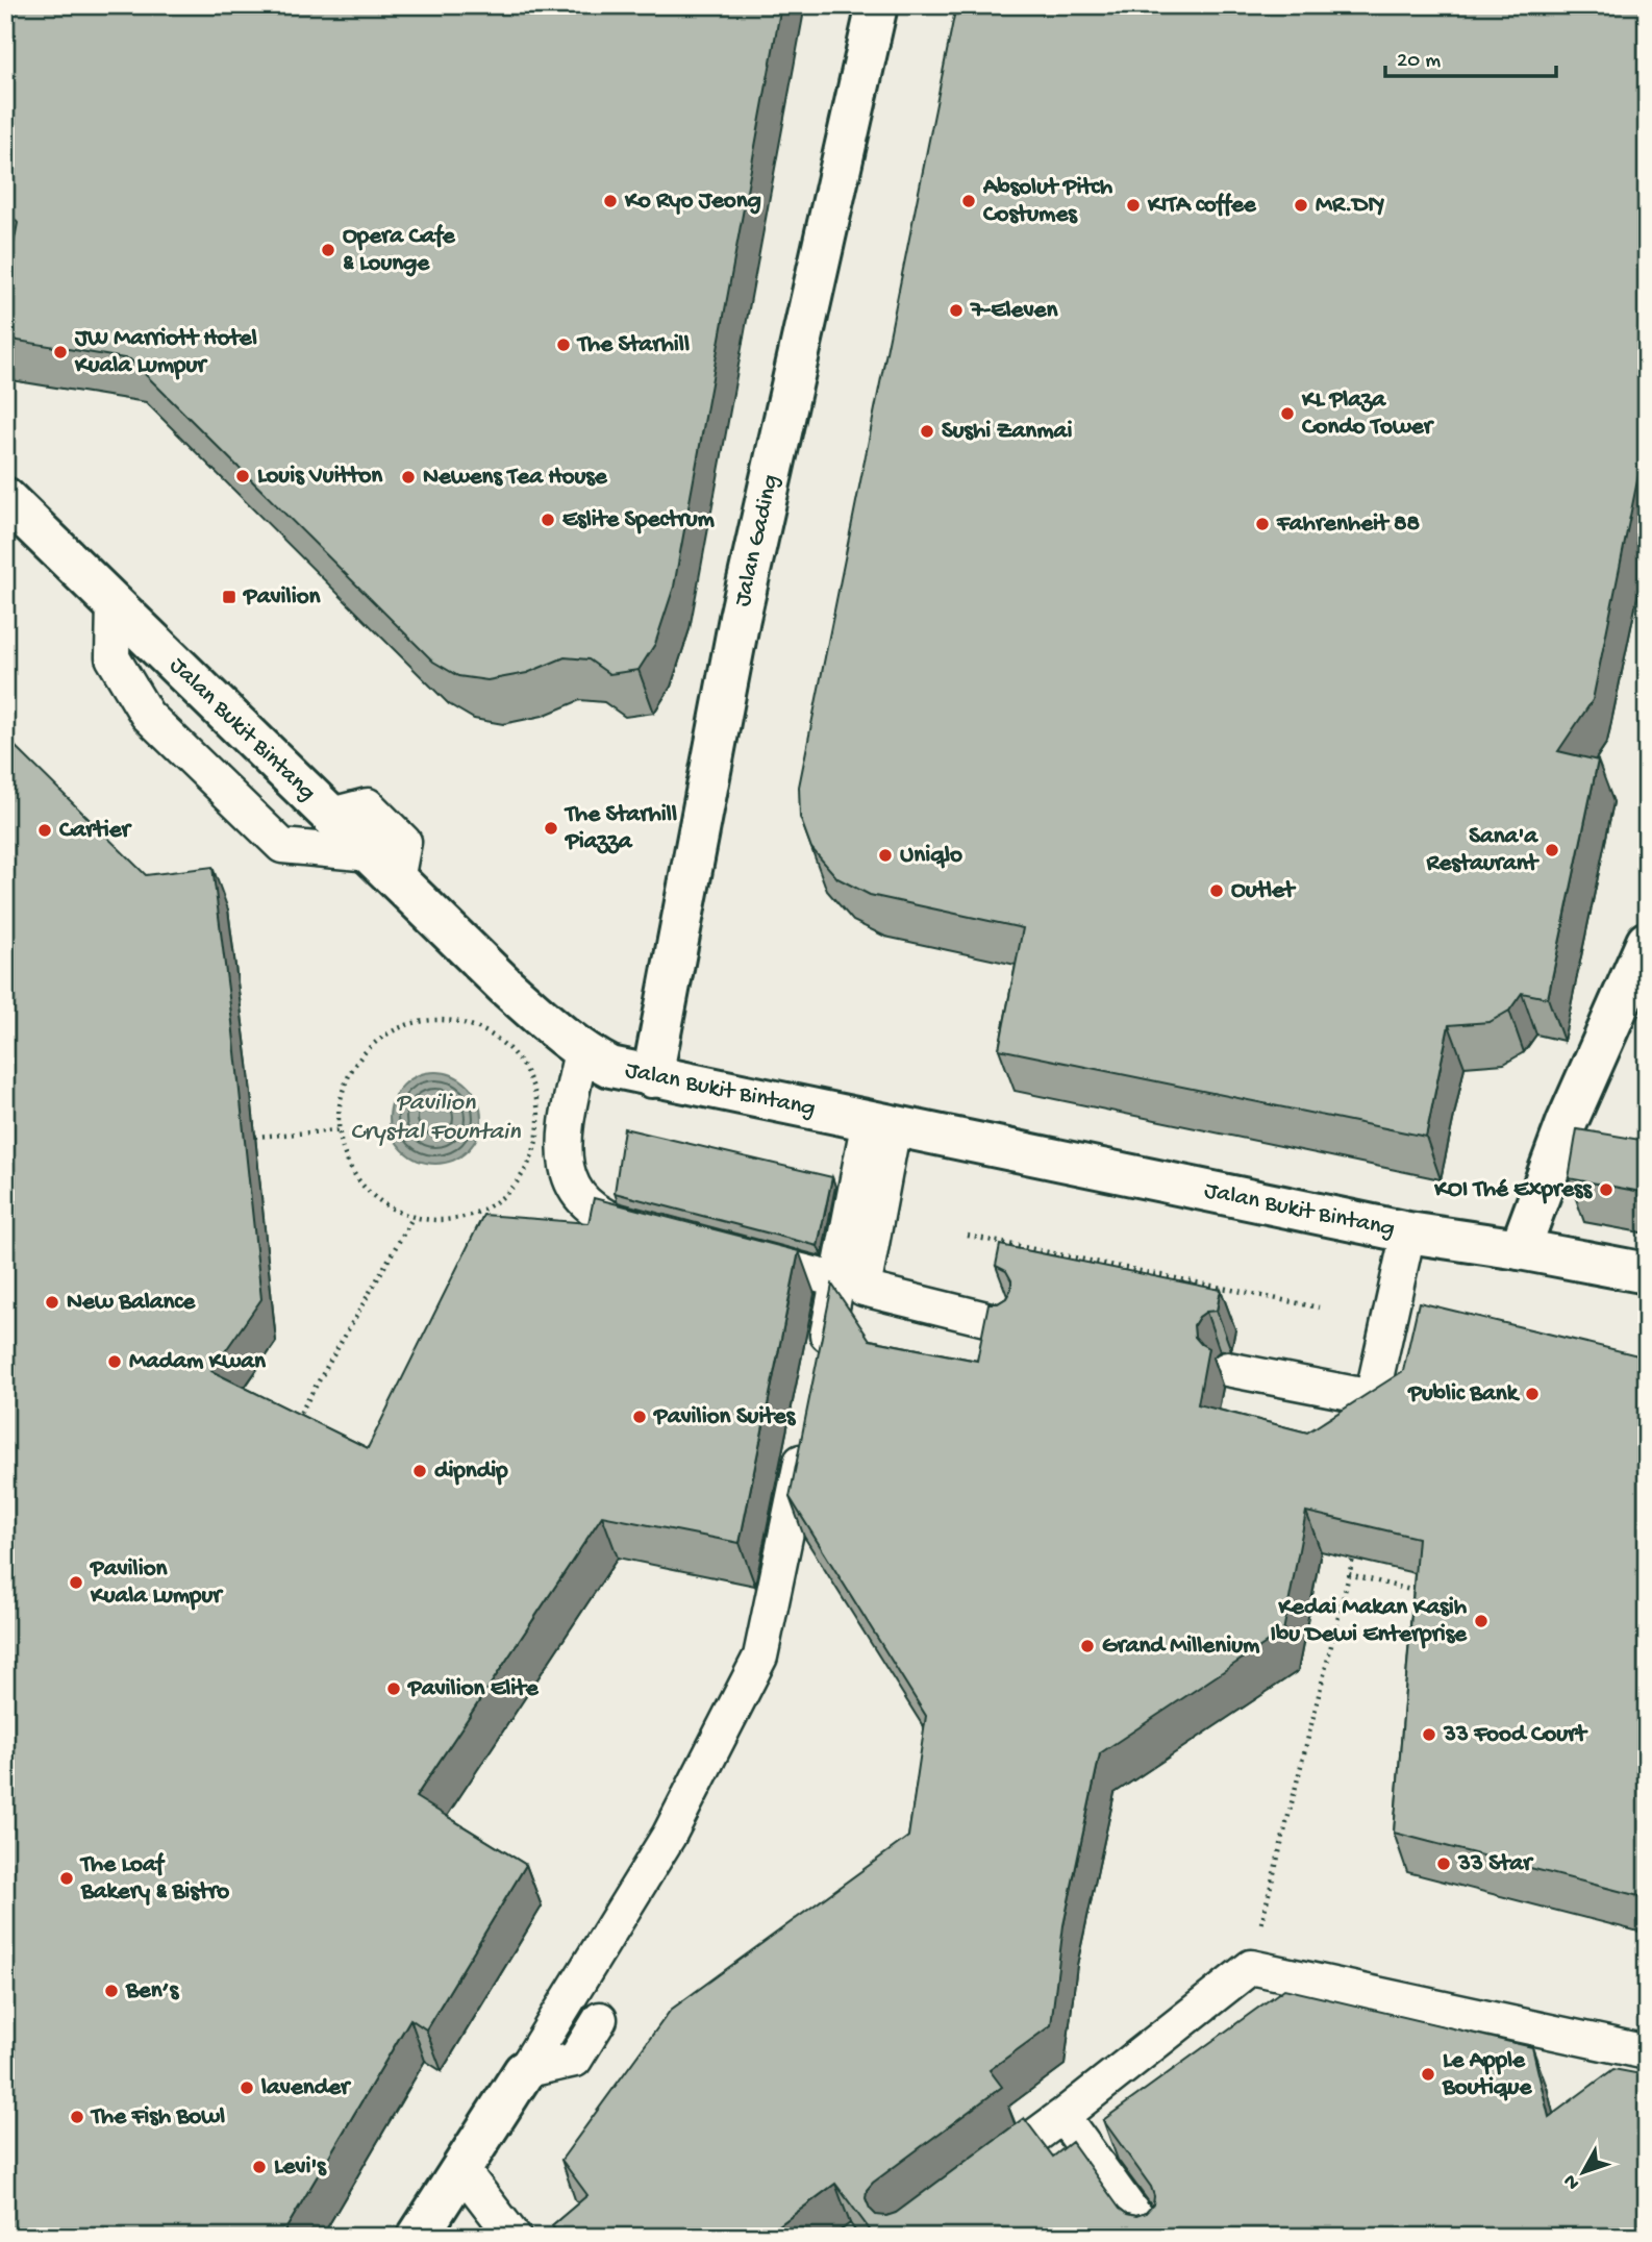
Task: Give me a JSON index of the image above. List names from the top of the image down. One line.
{"streets":{"main road":["Jalan Gading","Jalan Bukit Bintang"]},"crossings":[["Jalan Gading","Jalan Bukit Bintang"]],"water":["Pavilion Crystal Fountain"],"places":{"other":["Ko Ryo Jeong","Absolut Pitch Costumes","KITA coffee","MR.DIY","Opera Cafe & Lounge","7-Eleven","The Starhill","JW Marriott Hotel Kuala Lumpur","KL Plaza Condo Tower","Sushi Zanmai","Louis Vuitton","Newens Tea House","Eslite Spectrum","Fahrenheit 88","The Starhill Piazza","Cartier","Sana'a Restaurant","Uniqlo","Outlet","KOI Thé Express","New Balance","Madam Kwan","Public Bank","Pavilion Suites","dipndip","Pavilion Kuala Lumpur","Kedai Makan Kasih Ibu Dewi Enterprise","Grand Millenium","Pavilion Elite","33 Food Court","33 Star","The Loaf Bakery & Bistro","Ben’s","Le Apple Boutique","lavender","The Fish Bowl","Levi's"],"transit":["Pavilion"]},"scale_bar":"20 m","north":"bottom left"}
